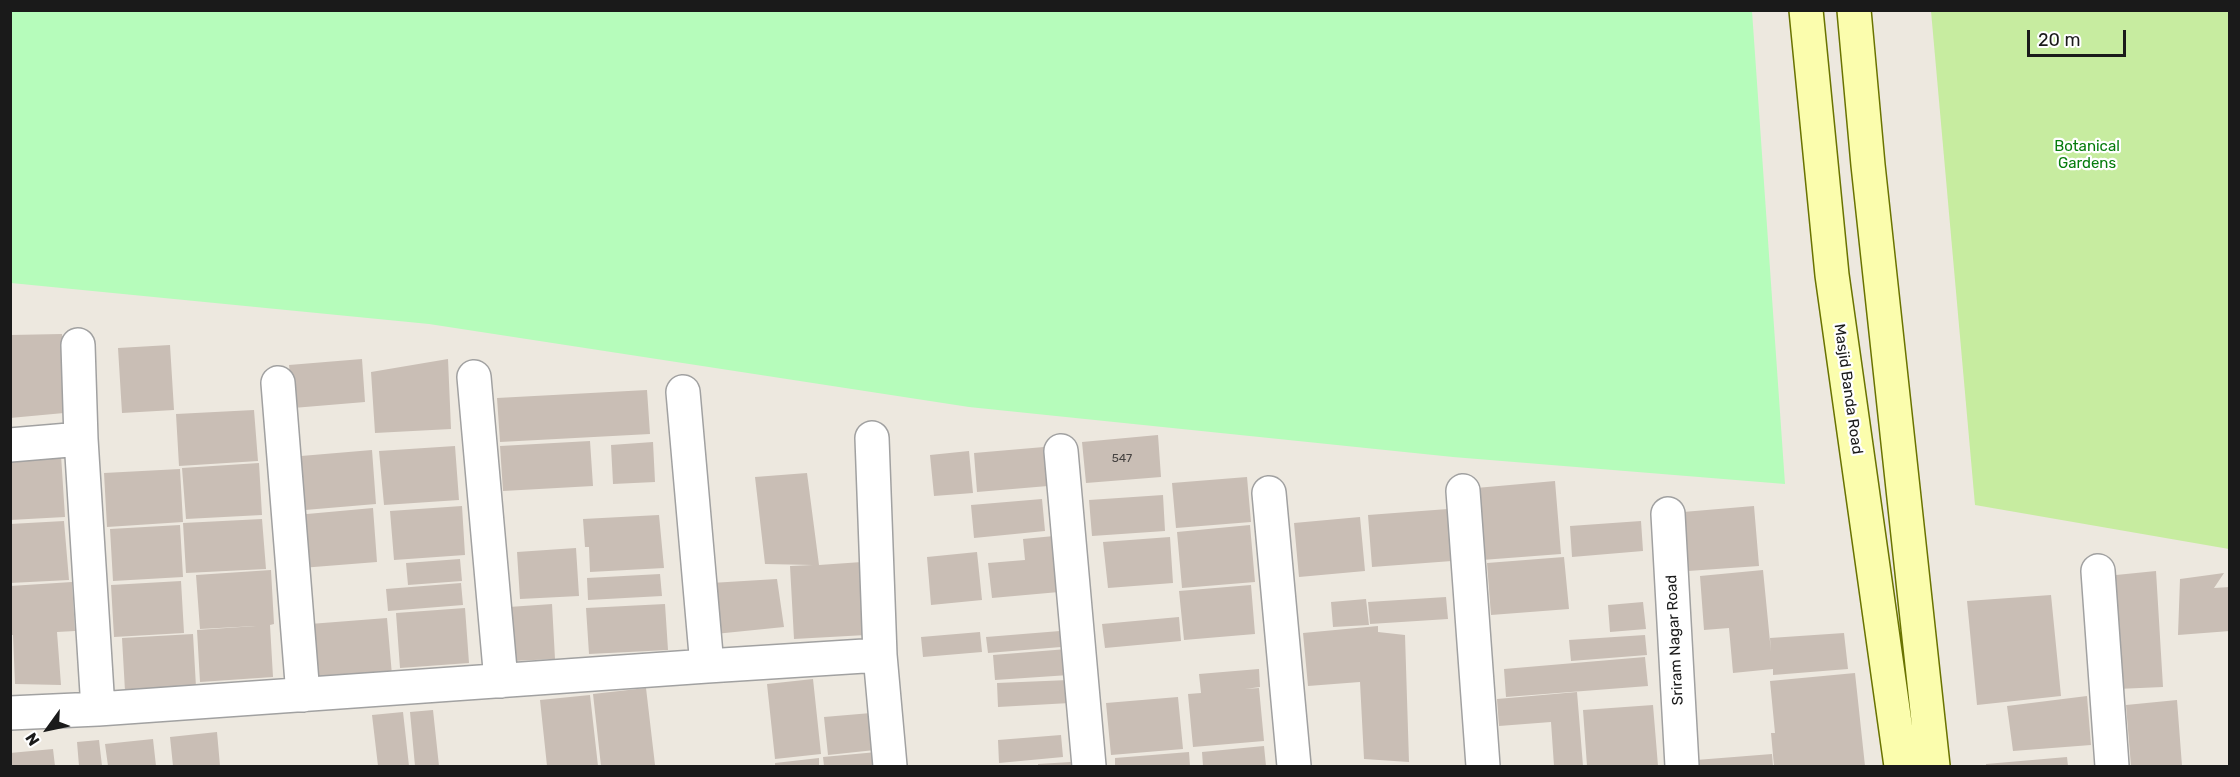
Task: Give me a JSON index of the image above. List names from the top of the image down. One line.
{"streets":{"main road":["Masjid Banda Road"],"street":["Sriram Nagar Road"]},"parks":["Botanical Gardens"],"house_numbers":["547"],"scale_bar":"20 m","north":"bottom left"}
